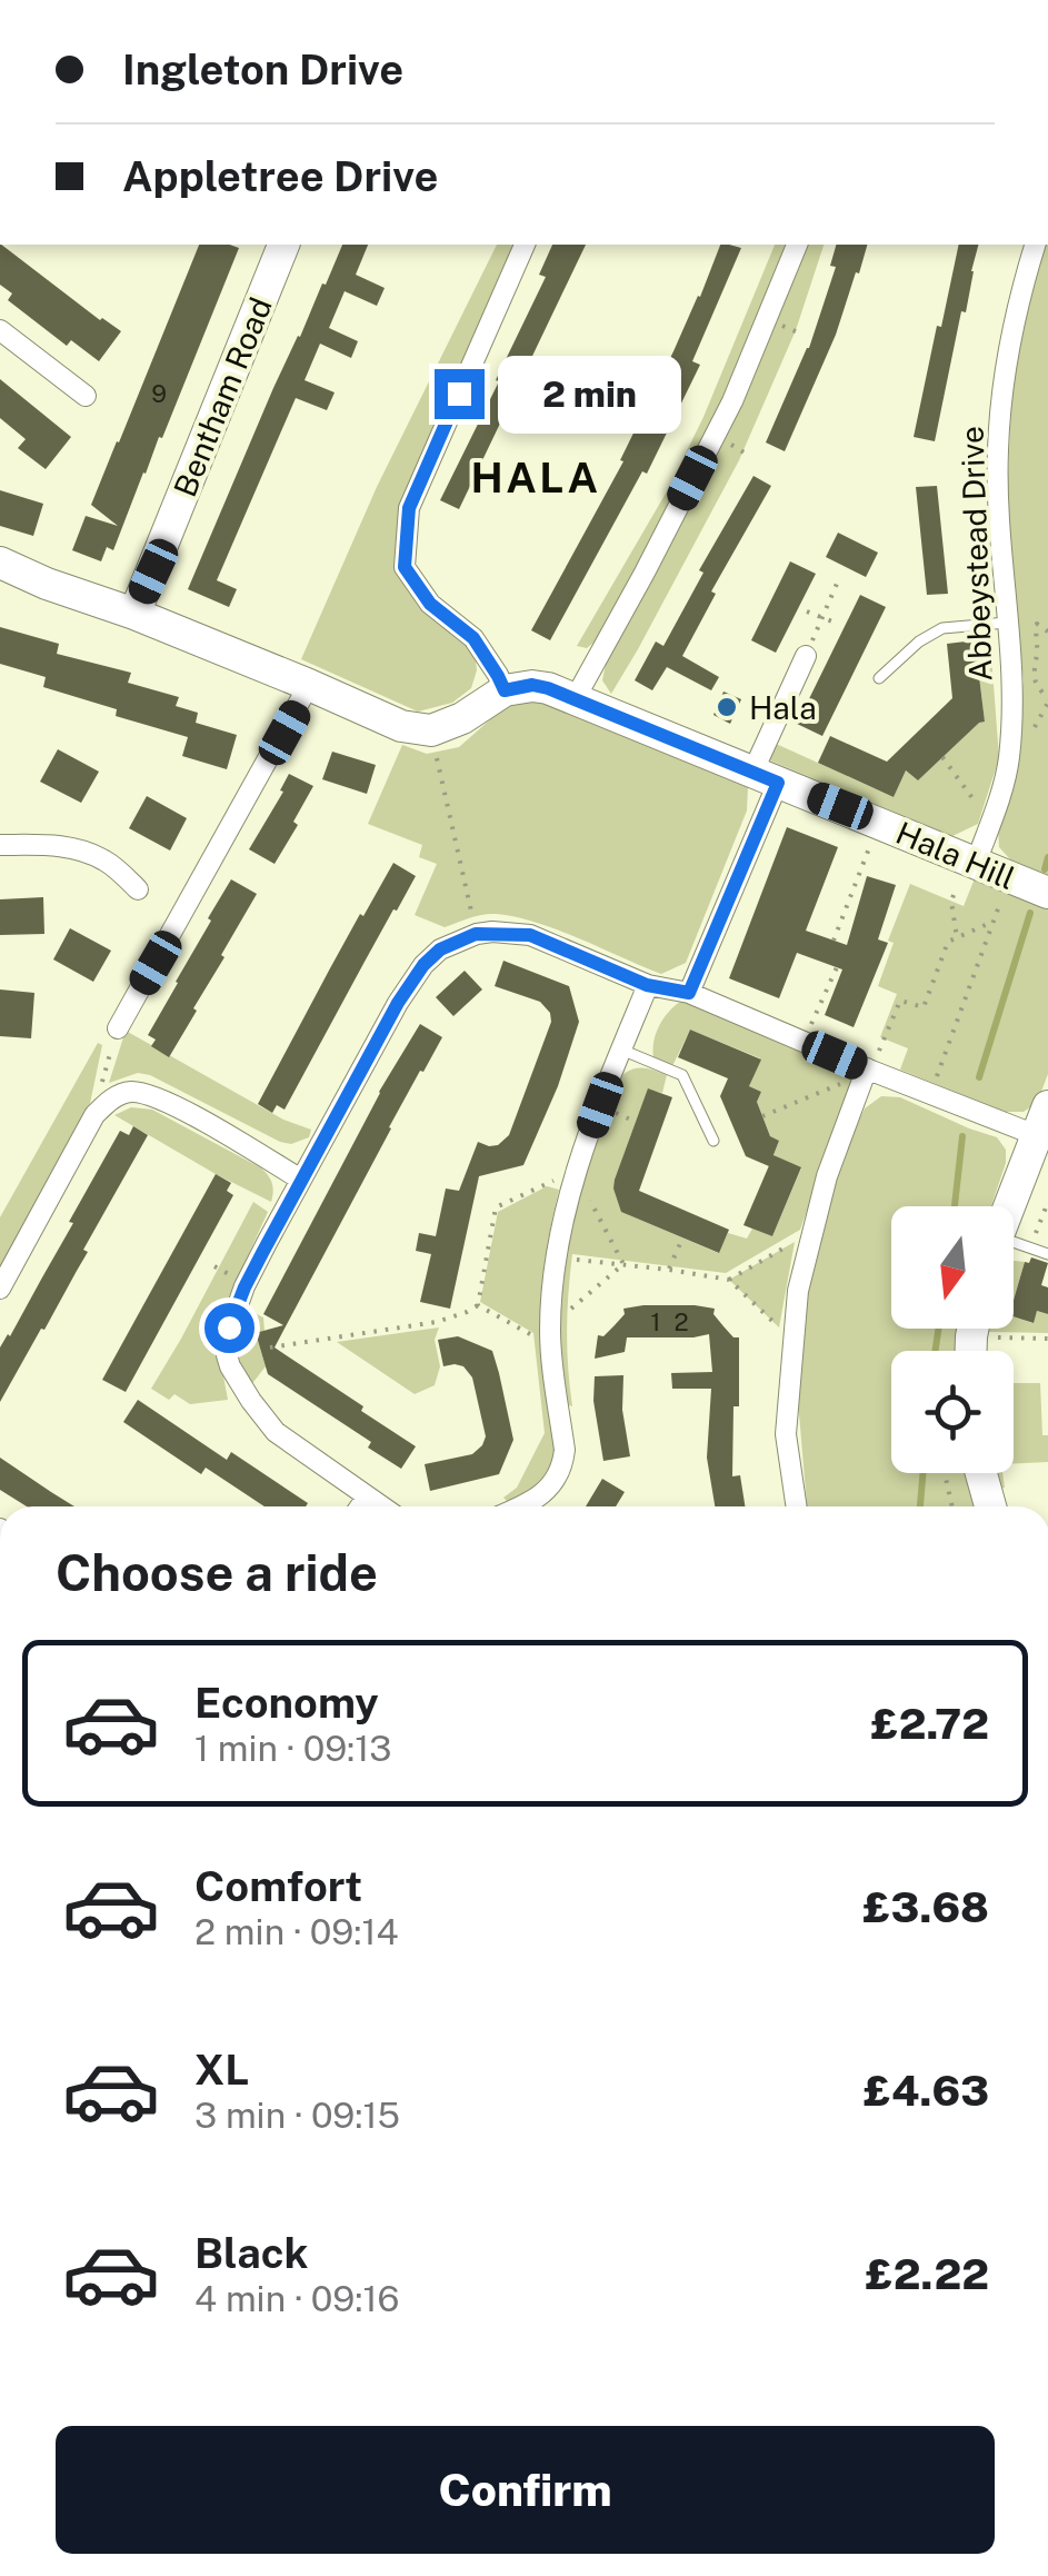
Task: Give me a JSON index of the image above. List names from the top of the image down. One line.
{"streets":{"street":["Bentham Road","Abbeystead Drive","Hala Hill"]},"crossings":[["Abbeystead Drive","Hala Hill"]],"districts":["HALA"],"places":["Hala"],"house_numbers":["9","1","2"],"north":"bottom","page":{"banner":["Ingleton Drive","Appletree Drive"],"bubble":"2 min","heading":"Choose a ride","list":[{"name":"Economy","note":"1 min · 09:13","value":"£2.72"},{"name":"Comfort","note":"2 min · 09:14","value":"£3.68"},{"name":"XL","note":"3 min · 09:15","value":"£4.63"},{"name":"Black","note":"4 min · 09:16","value":"£2.22"}],"buttons":"Confirm"}}
